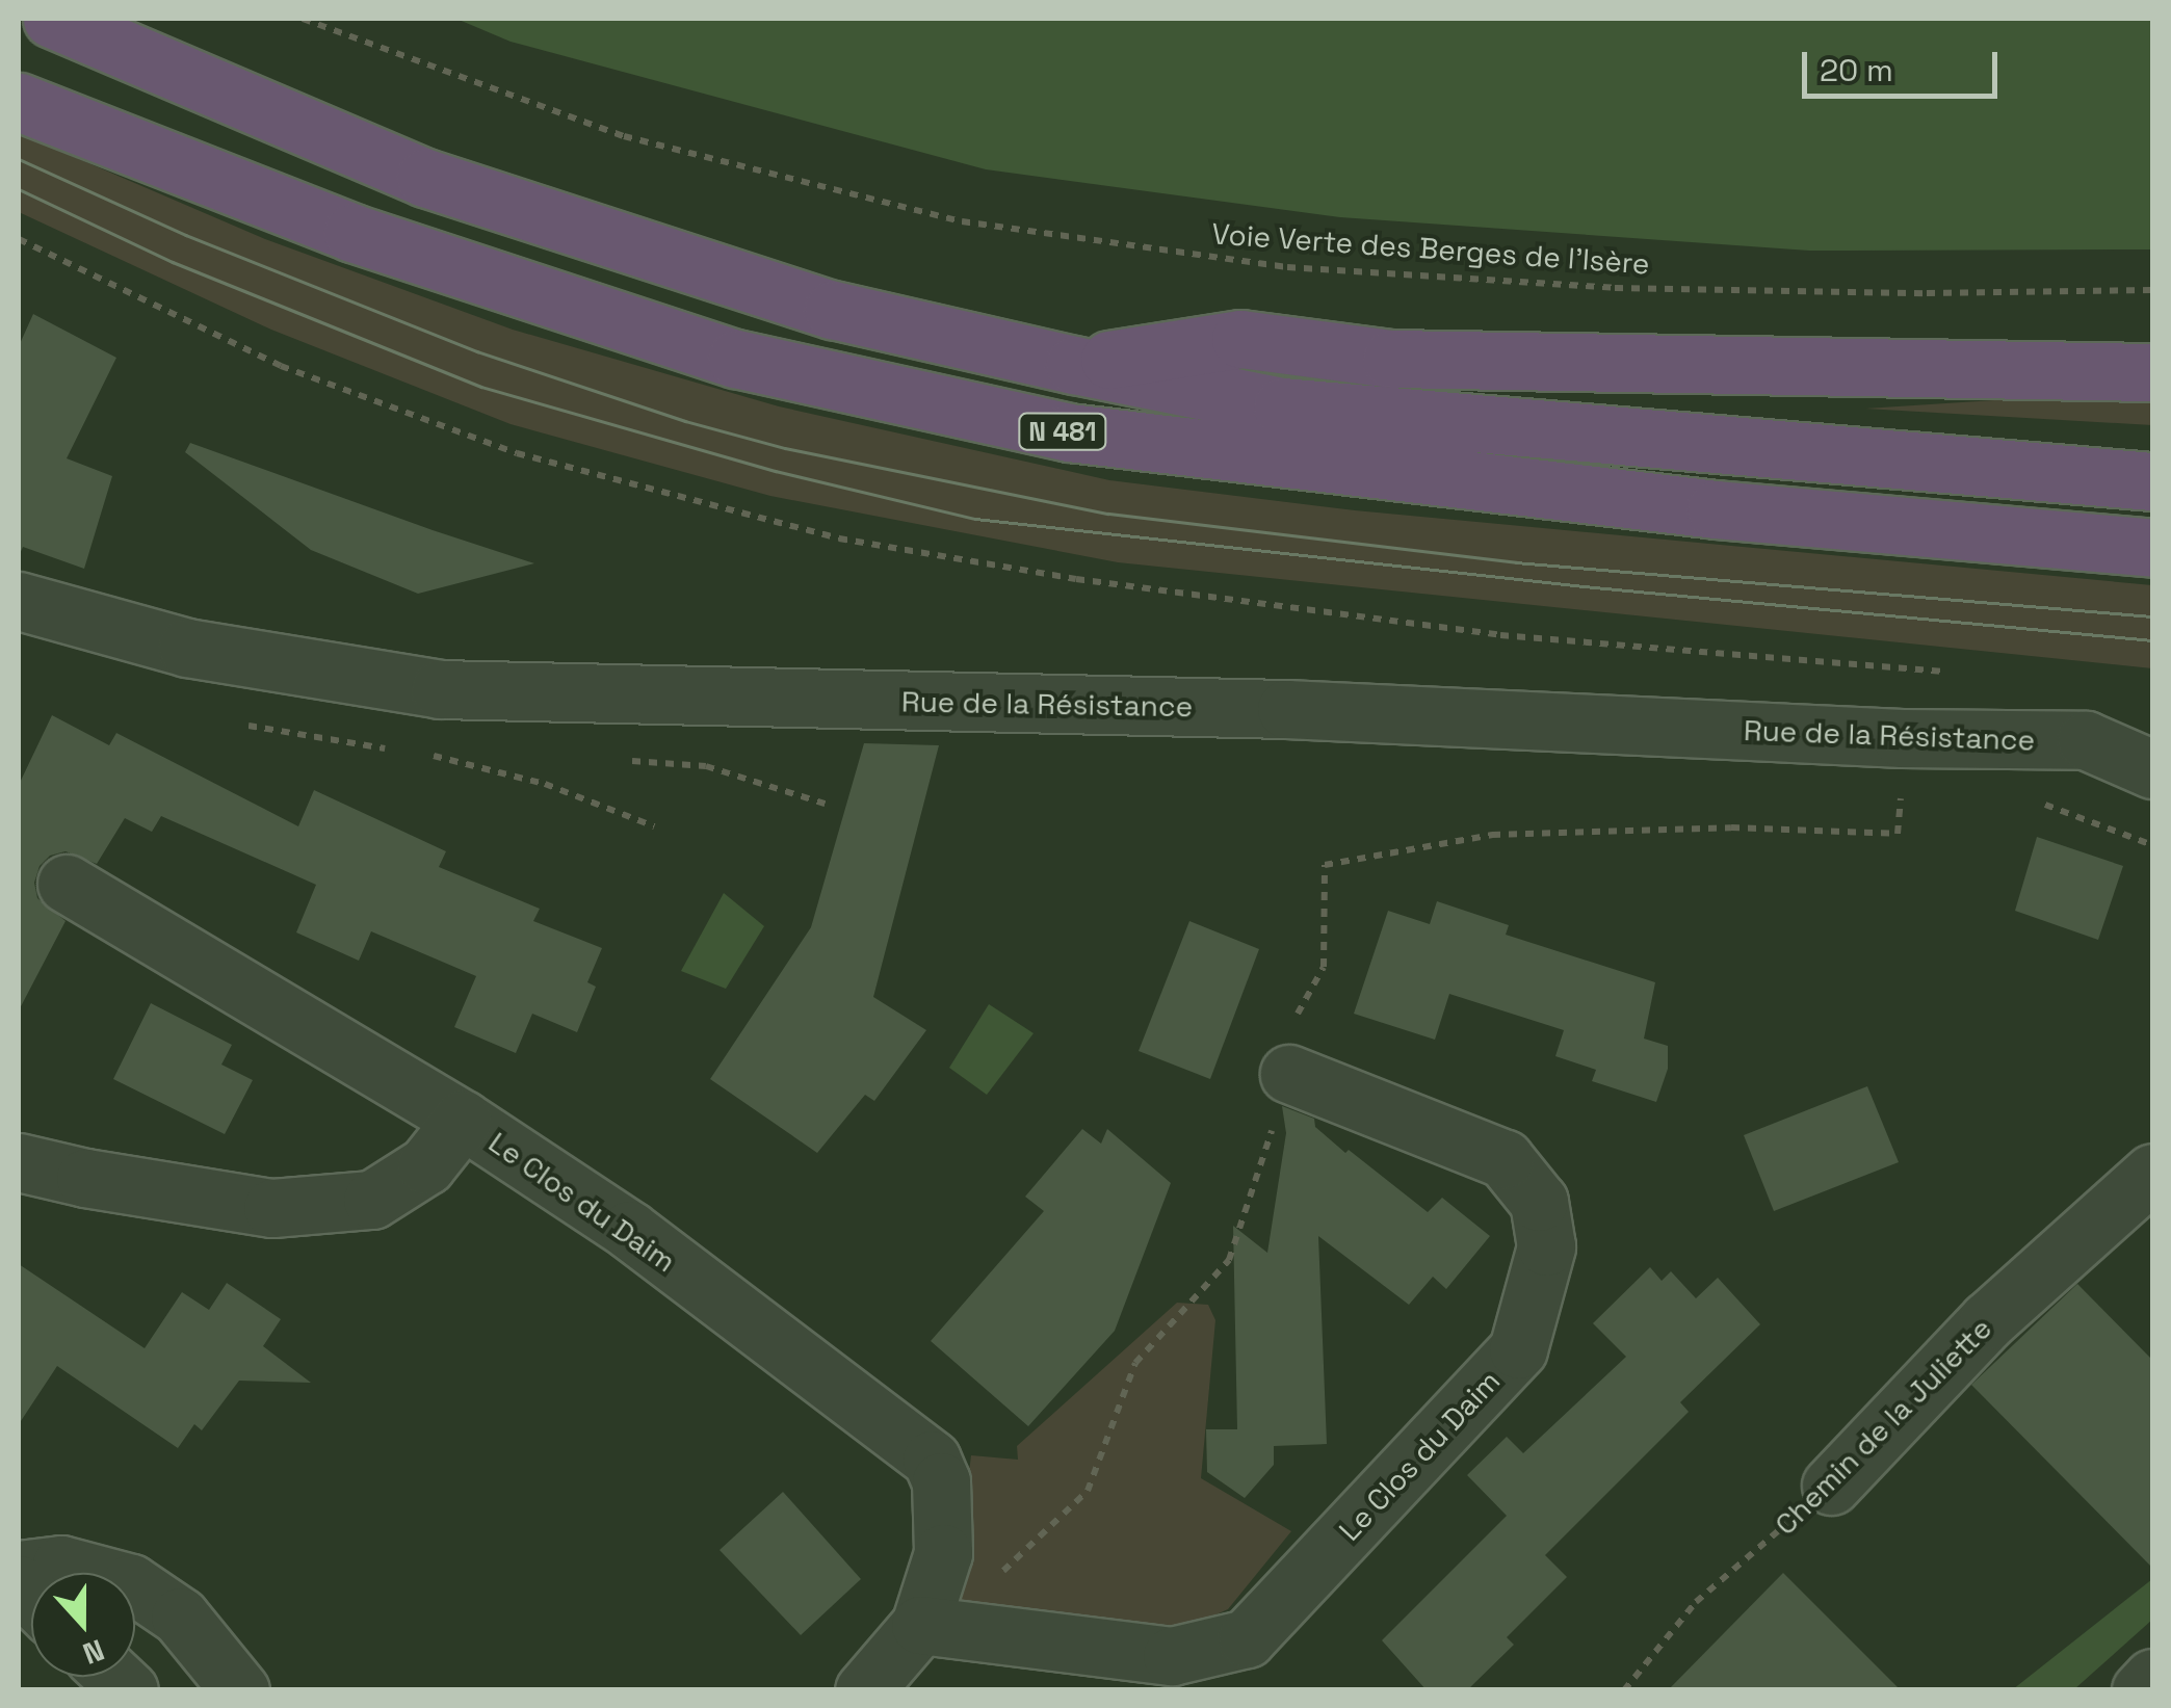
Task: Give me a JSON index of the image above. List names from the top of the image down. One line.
{"streets":{"highway":["N 481"],"street":["Rue de la Résistance","Le Clos du Daim","Chemin de la Juliette"],"path":["Voie Verte des Berges de l'Isère"]},"scale_bar":"20 m","north":"bottom"}
